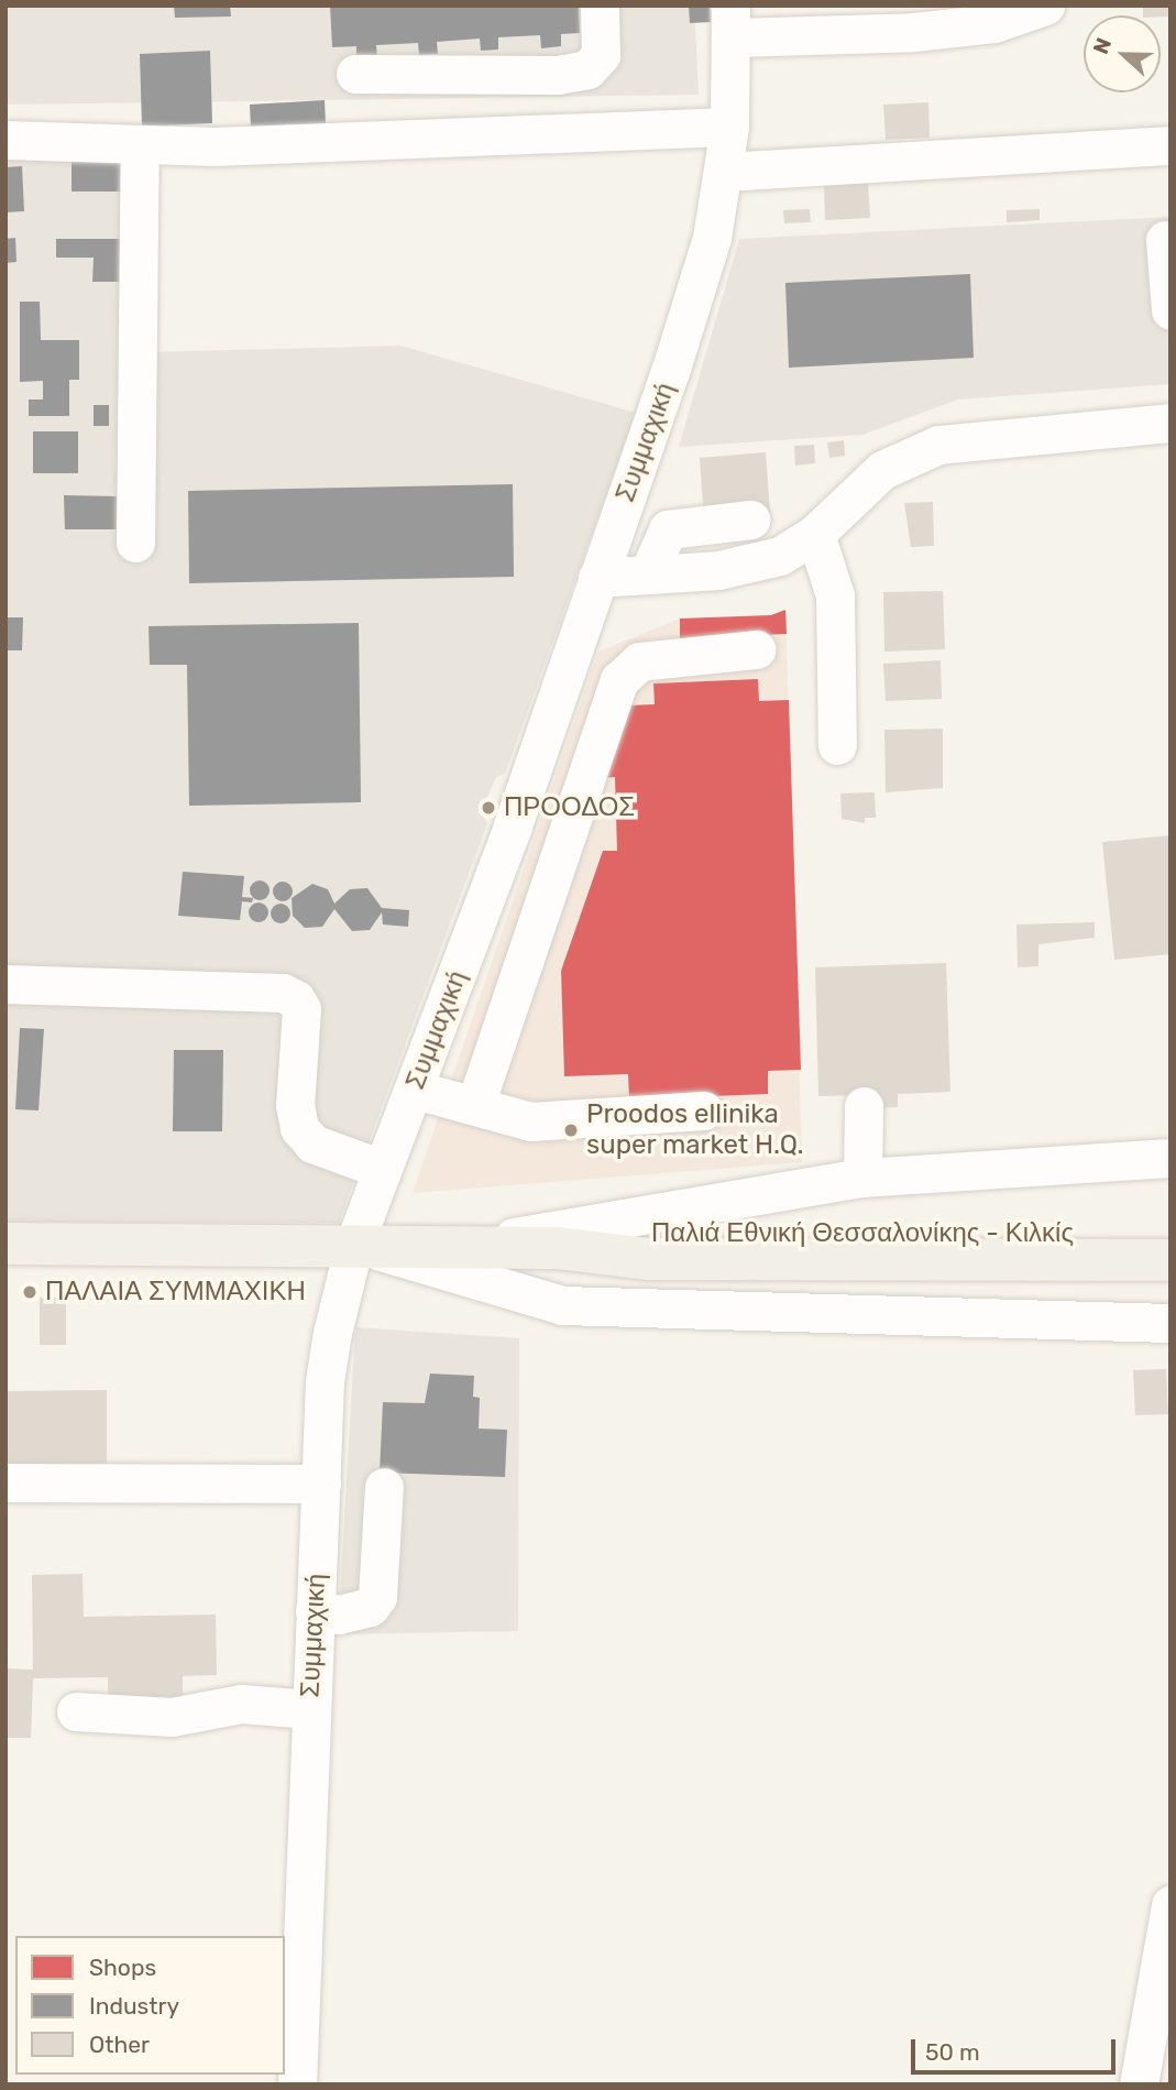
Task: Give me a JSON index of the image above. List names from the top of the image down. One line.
{"streets":{"main road":["Παλιά Εθνική Θεσσαλονίκης - Κιλκίς"],"street":["Συμμαχική"]},"crossings":[["Συμμαχική","Παλιά Εθνική Θεσσαλονίκης - Κιλκίς"]],"places":["ΠΡΟΟΔΟΣ","Proodos ellinika super market H.Q.","ΠΑΛΑΙΑ ΣΥΜΜΑΧΙΚΗ"],"legend":["Shops","Industry","Other"],"scale_bar":"50 m","north":"left"}
